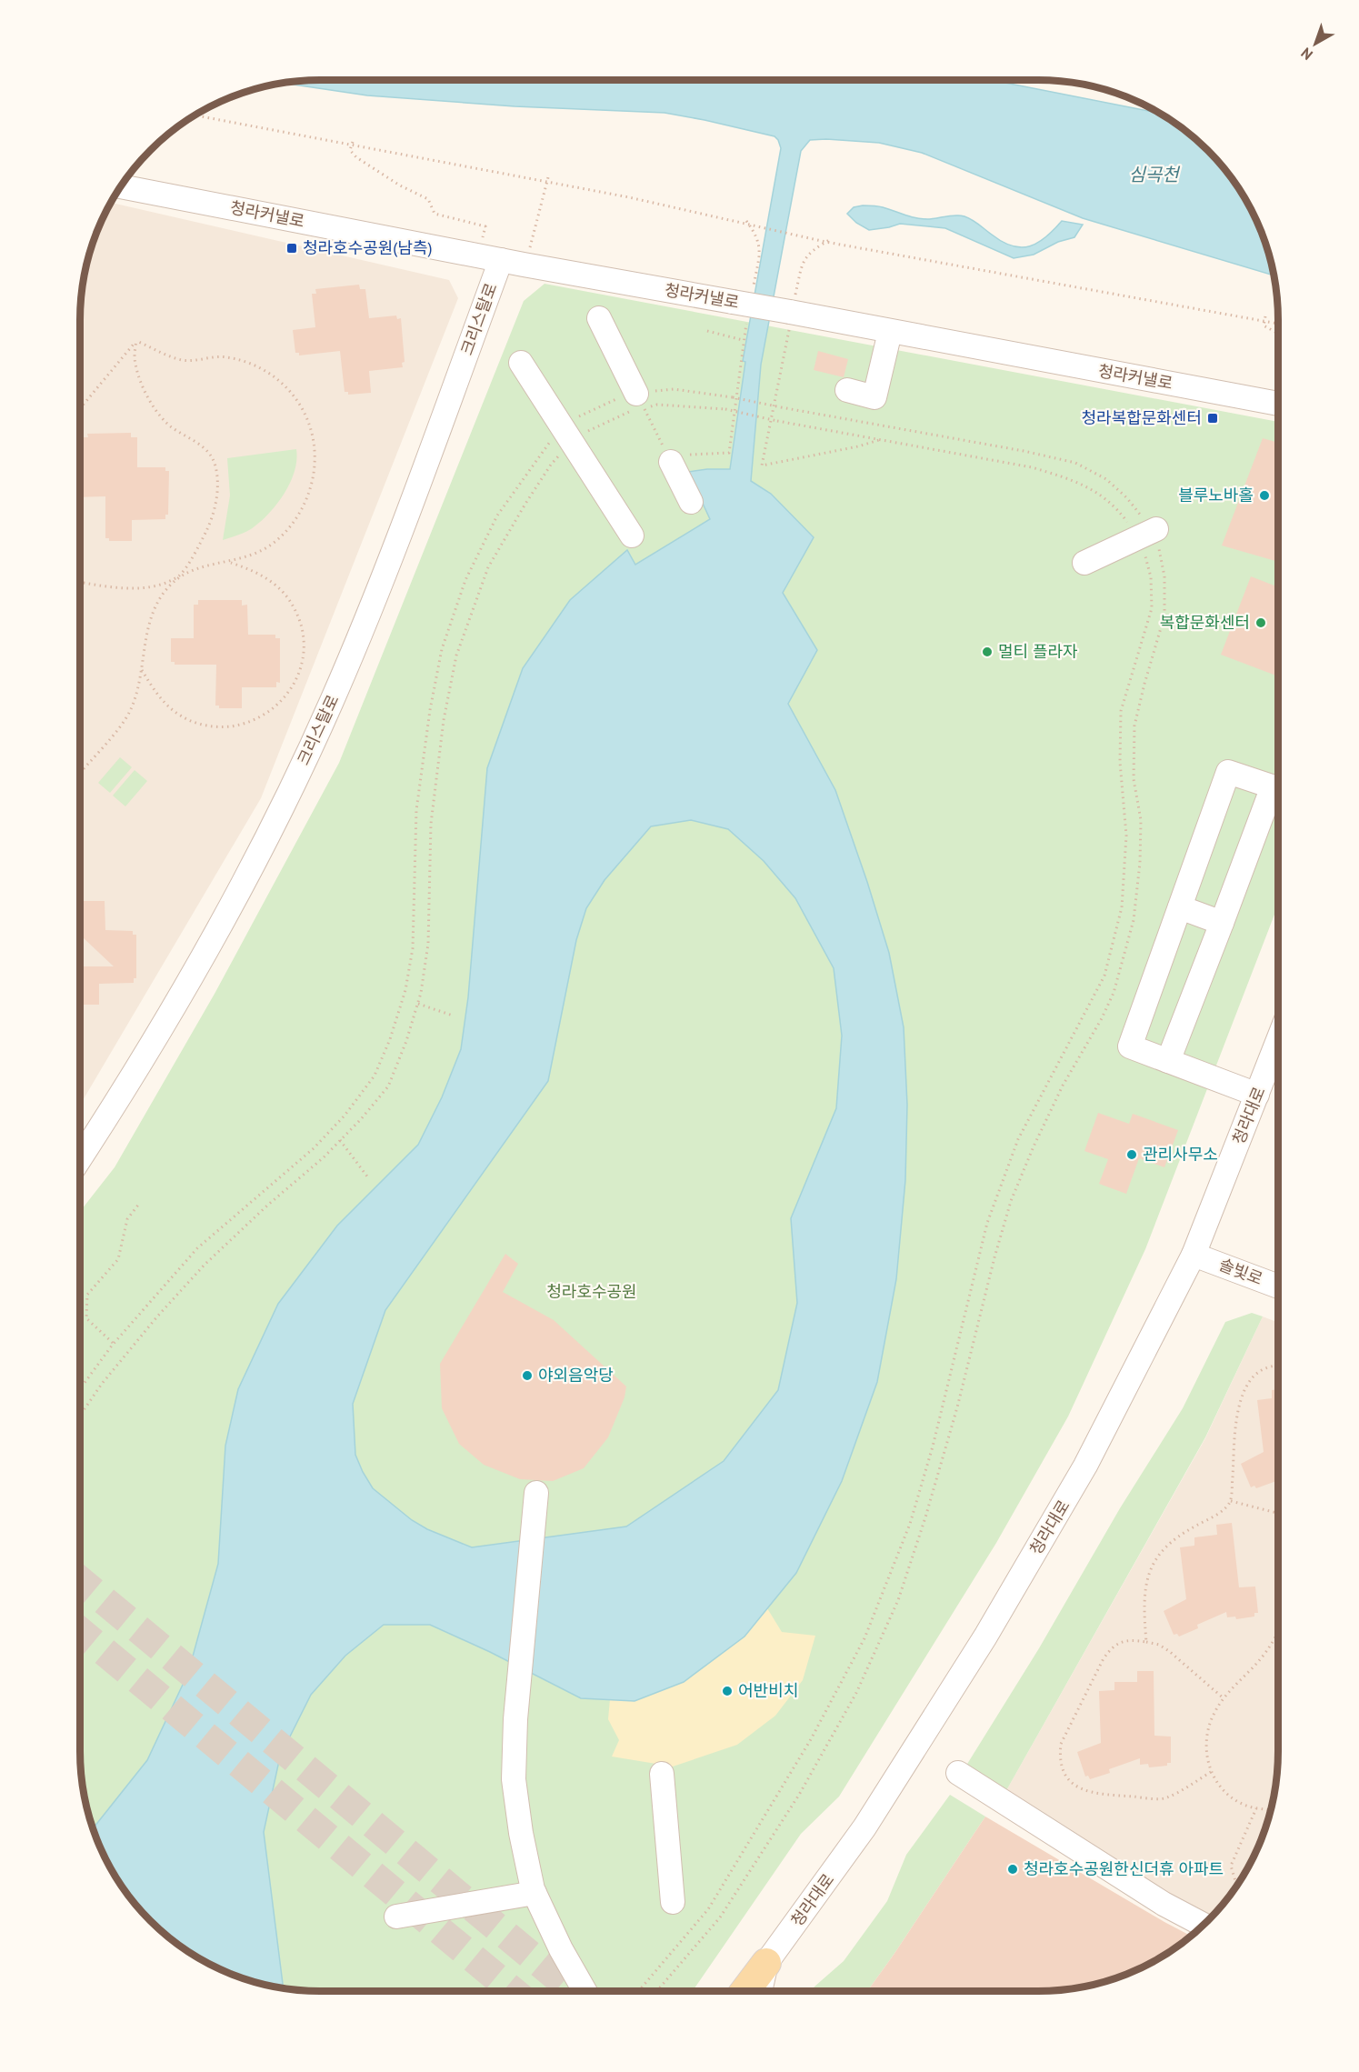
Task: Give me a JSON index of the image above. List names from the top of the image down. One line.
{"streets":{"main road":["청라대로"],"street":["청라커낼로","크리스탈로","솔빛로"]},"crossings":[["청라커낼로","크리스탈로"],["청라대로","솔빛로"]],"water":["심곡천"],"parks":["청라호수공원"],"places":{"transit":["청라호수공원(남측)","청라복합문화센터"],"other":["블루노바홀","복합문화센터","멀티 플라자","관리사무소","야외음악당","어반비치","청라호수공원한신더휴 아파트"]},"north":"bottom left"}
